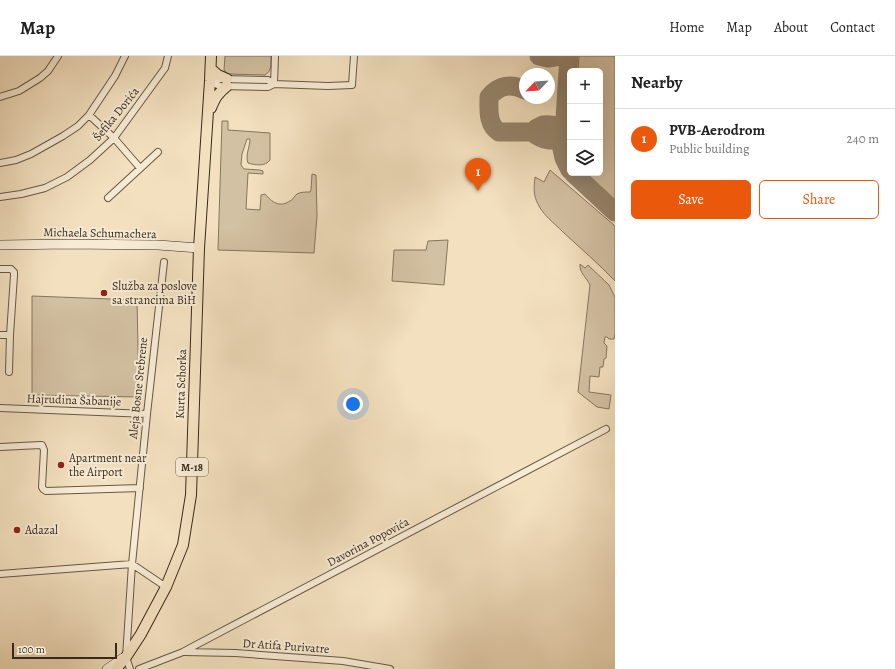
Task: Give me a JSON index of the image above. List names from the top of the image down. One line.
{"streets":{"main road":["Michaela Schumachera","Kurta Schorka","M-18"],"street":["Šefika Dorića","Aleja Bosne Srebrene","Hajrudina Šabanije","Davorina Popovića","Dr Atifa Purivatre"]},"crossings":[["Michaela Schumachera","Kurta Schorka"],["Kurta Schorka","Aleja Bosne Srebrene"],["Aleja Bosne Srebrene","Hajrudina Šabanije"],["Davorina Popovića","Dr Atifa Purivatre"]],"places":["Služba za poslove sa strancima BiH","Apartment near the Airport","Adazal"],"scale_bar":"100 m","north":"bottom left","page":{"header":"Map","nav":["Home","Map","About","Contact"],"heading":"Nearby","map_buttons":["+","−"],"list":[{"mark":"1","name":"PVB-Aerodrom","note":"Public building","value":"240 m"}],"pins":"1","buttons":["Save","Share"],"scale":"100 m"}}
